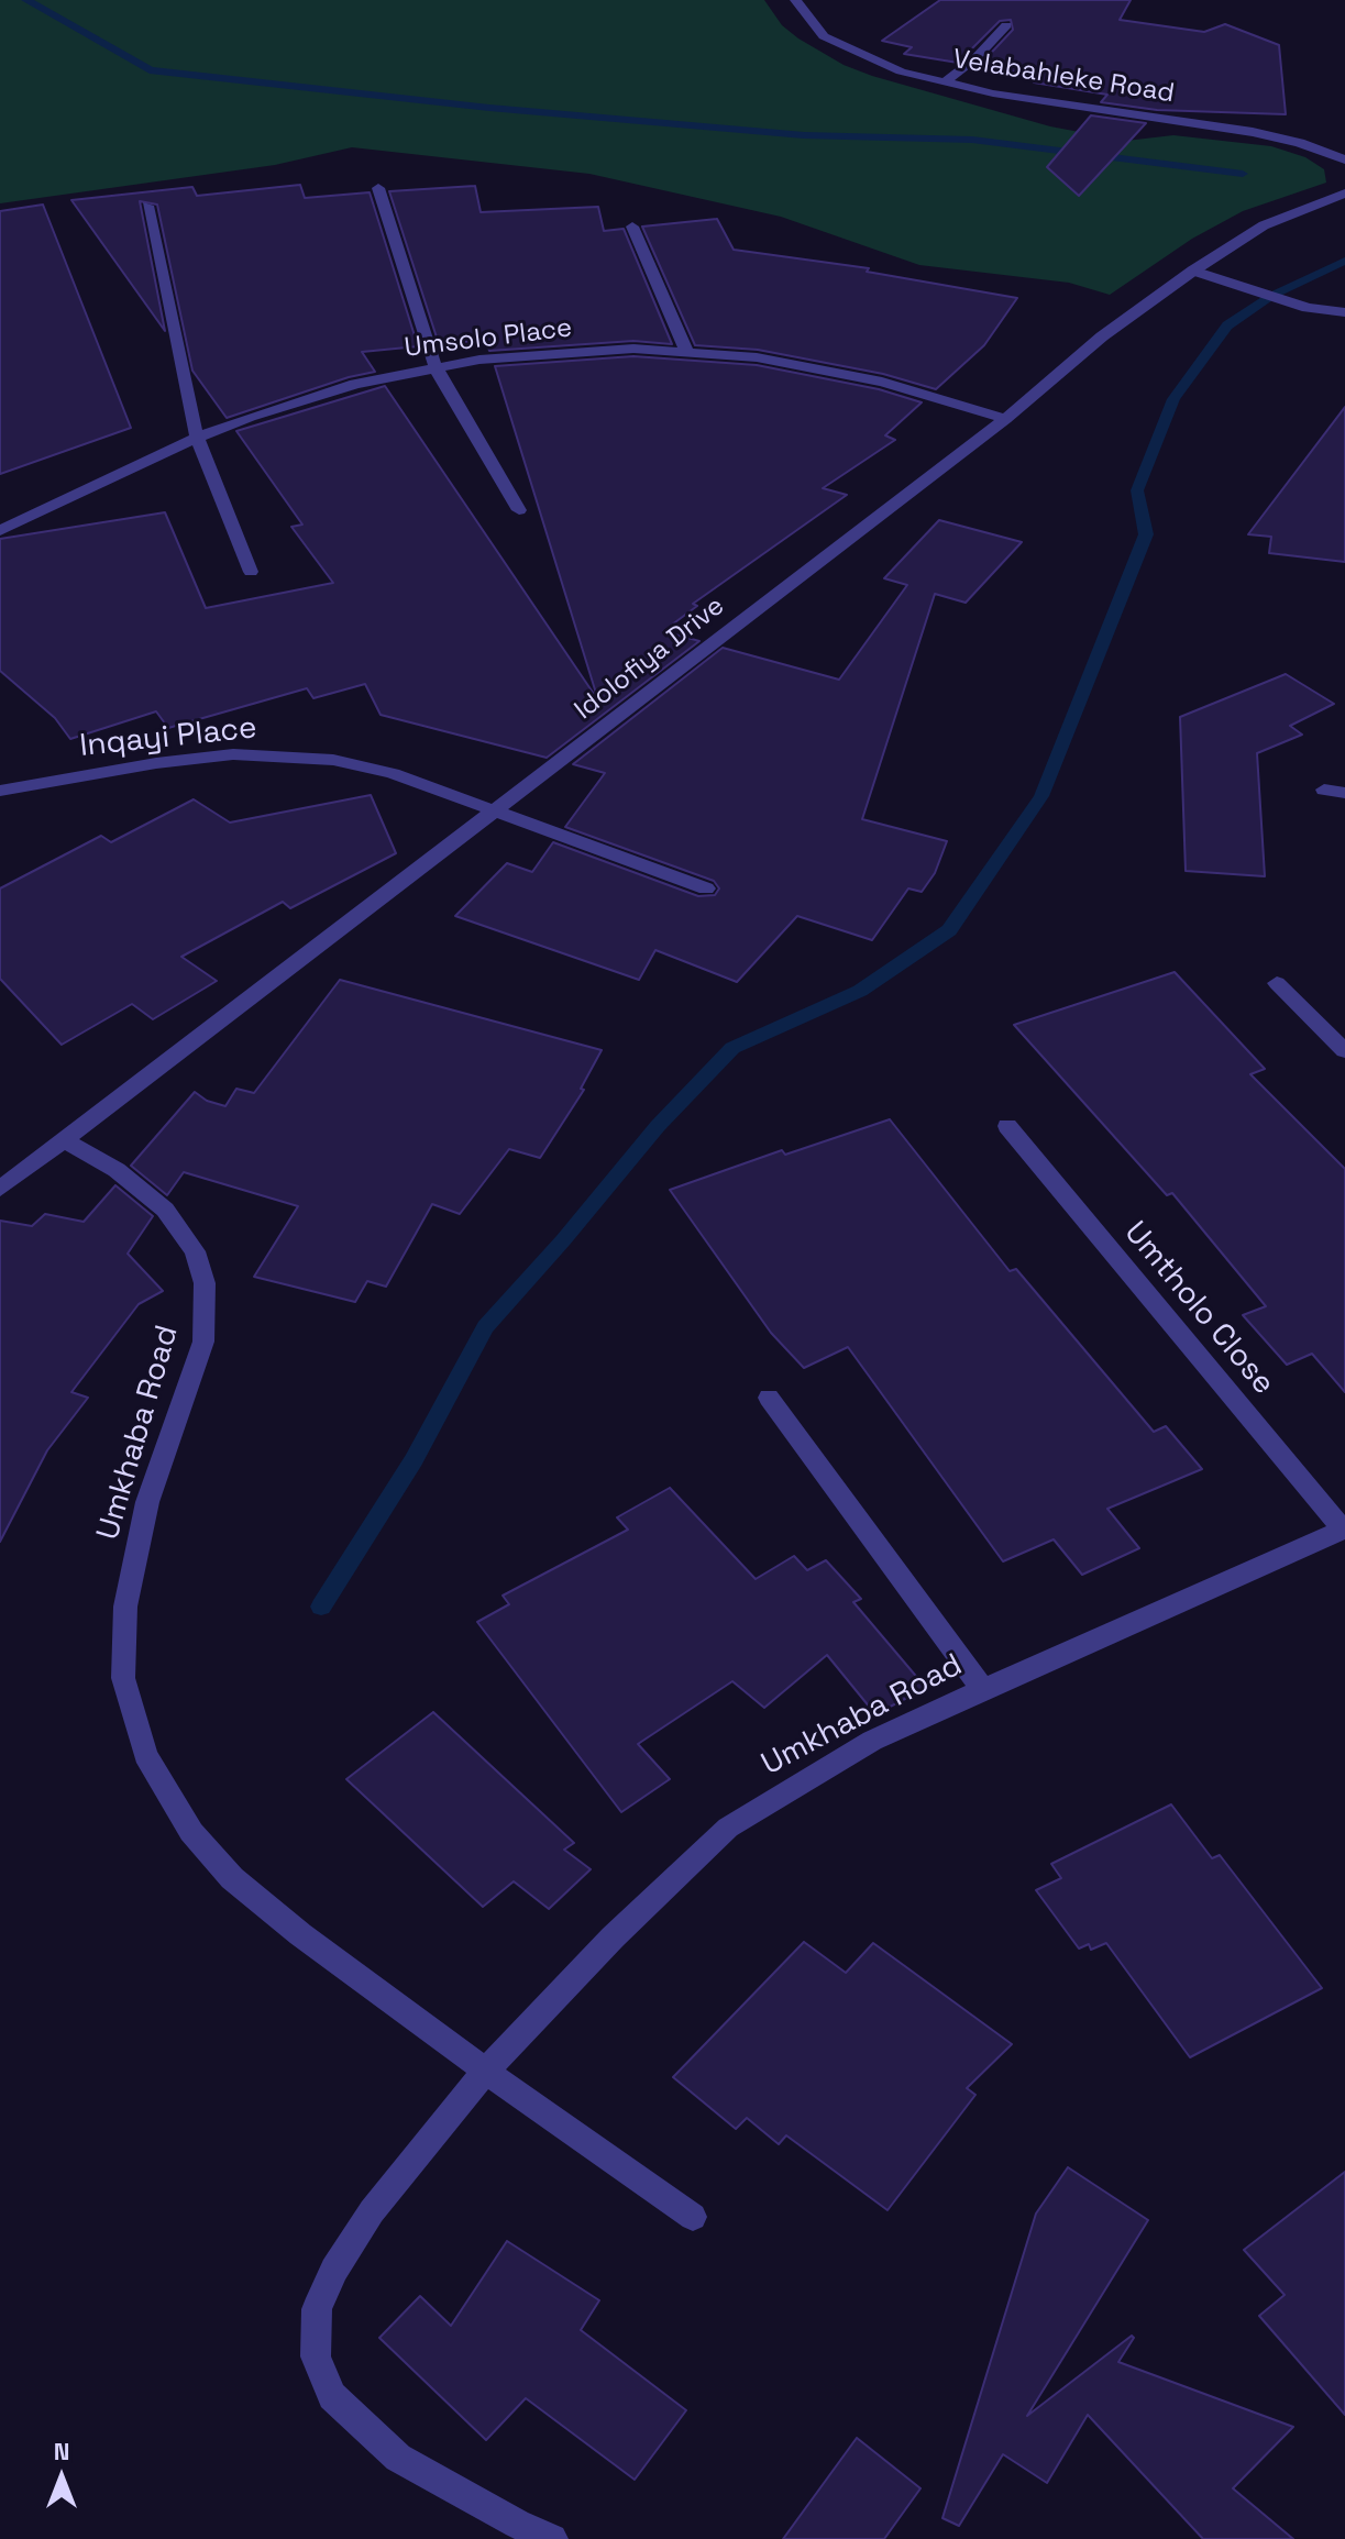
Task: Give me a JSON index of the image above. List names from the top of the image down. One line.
{"streets":{"street":["Velabahleke Road","Umsolo Place","Idolofiya Drive","Inqayi Place","Umtholo Close","Umkhaba Road"]},"crossings":[["Umsolo Place","Idolofiya Drive"],["Idolofiya Drive","Inqayi Place"],["Idolofiya Drive","Umkhaba Road"],["Umtholo Close","Umkhaba Road"]],"north":"top"}
